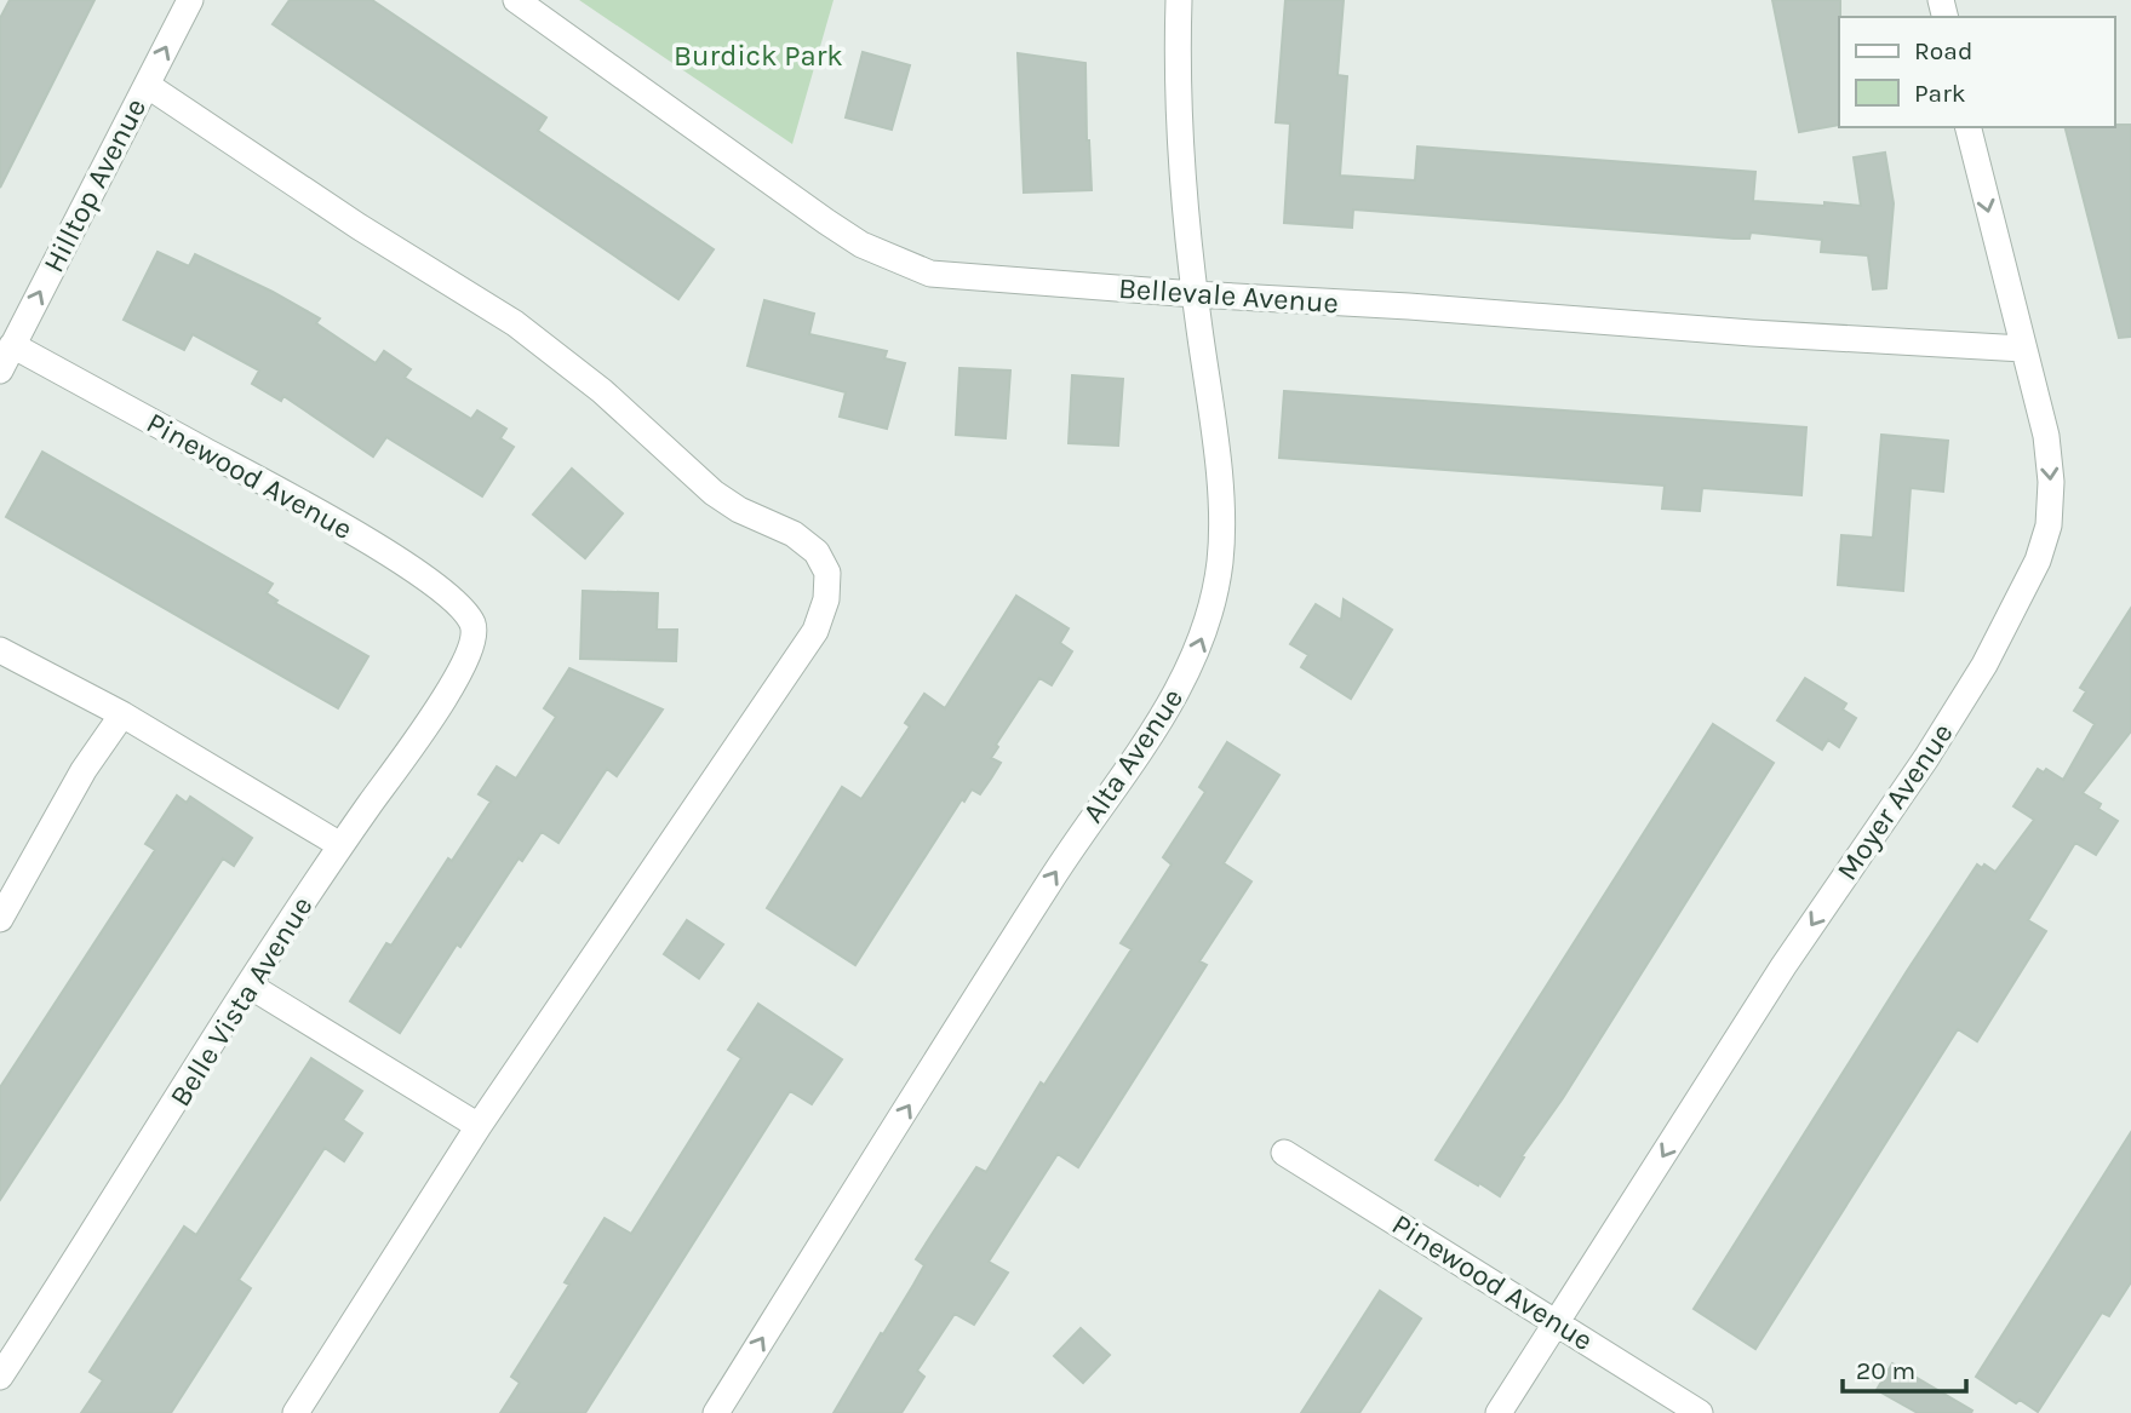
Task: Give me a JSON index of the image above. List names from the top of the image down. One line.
{"streets":{"street":["Hilltop Avenue","Bellevale Avenue","Pinewood Avenue","Alta Avenue","Moyer Avenue","Belle Vista Avenue"]},"crossings":[["Hilltop Avenue","Pinewood Avenue"],["Bellevale Avenue","Alta Avenue"],["Bellevale Avenue","Moyer Avenue"],["Pinewood Avenue","Moyer Avenue"],["Pinewood Avenue","Belle Vista Avenue"]],"one_way":["Hilltop Avenue","Alta Avenue","Moyer Avenue"],"parks":["Burdick Park"],"legend":["Road","Park"],"scale_bar":"20 m"}
